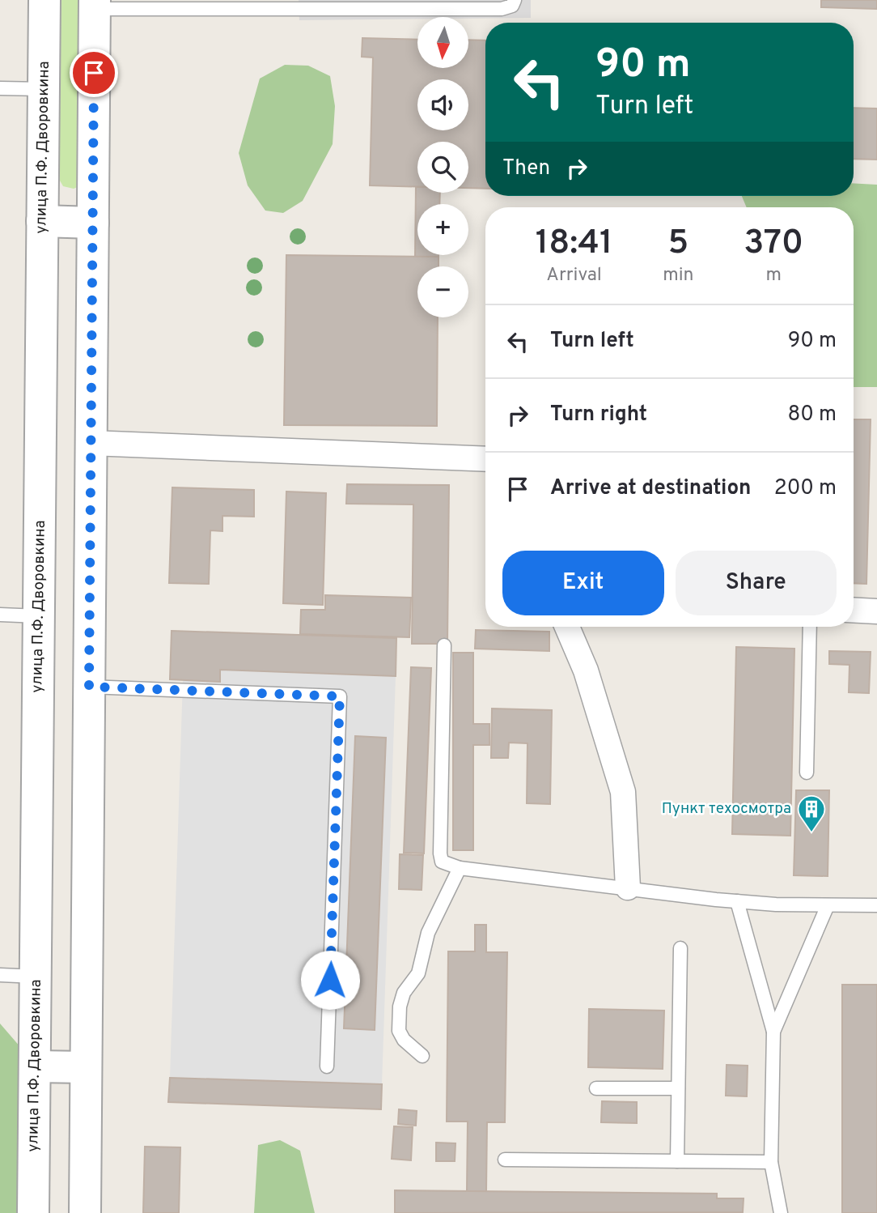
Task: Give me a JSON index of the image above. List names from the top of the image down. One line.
{"streets":{"street":["улица П.Ф. Дворовкина"]},"places":{"building":["Пункт техосмотра"]},"north":"bottom","page":{"map_buttons":["+","−"],"turn":["90 m","Turn left"],"then":"Then","eta":["18:41","Arrival","5","min","370","m"],"list":[{"name":"Turn left","value":"90 m"},{"name":"Turn right","value":"80 m"},{"name":"Arrive at destination","value":"200 m"}],"buttons":["Exit","Share"]}}
